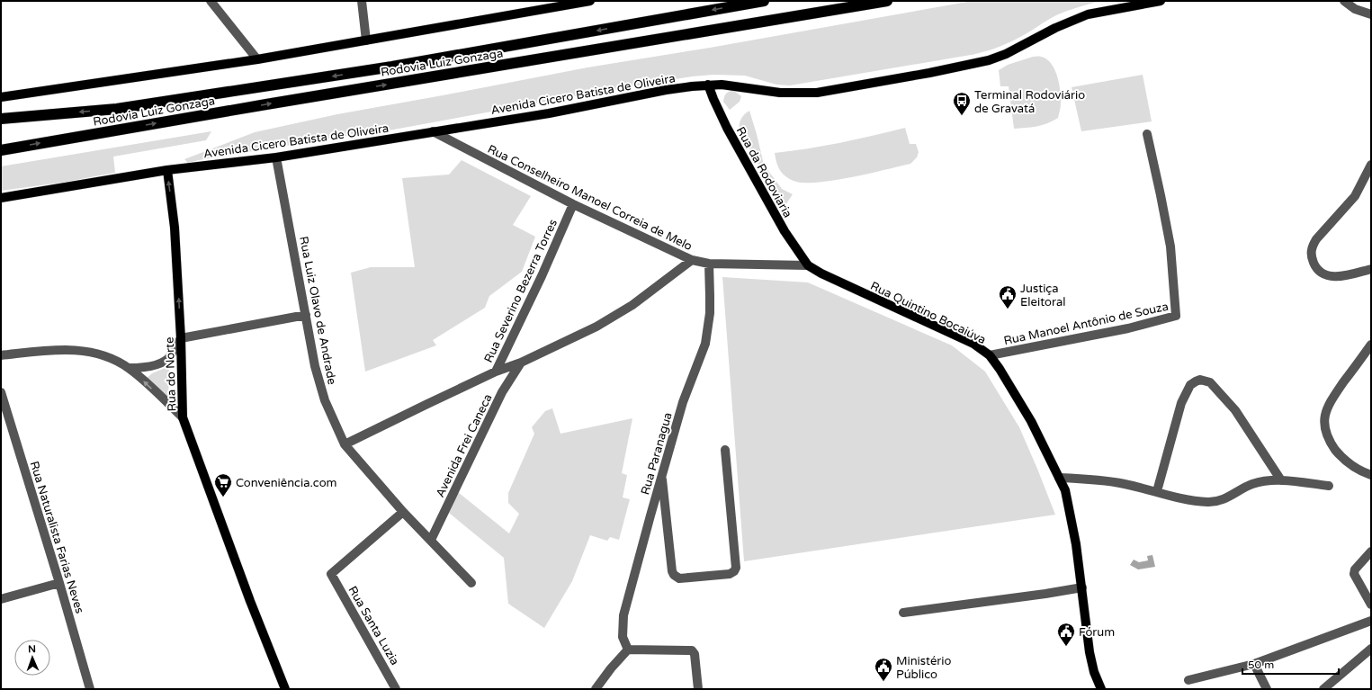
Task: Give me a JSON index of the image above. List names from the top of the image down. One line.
{"streets":{"highway":["Rodovia Luiz Gonzaga"],"main road":["Avenida Cicero Batista de Oliveira","Rua da Rodoviaria","Rua Quintino Bocaiúva","Rua do Norte"],"street":["Rua Conselheiro Manoel Correia de Melo","Rua Severino Bezerra Torres","Rua Luiz Olavo de Andrade","Rua Manoel Antônio de Souza","Avenida Frei Caneca","Rua Paranagua","Rua Naturalista Farias Neves","Rua Santa Luzia"]},"crossings":[["Avenida Cicero Batista de Oliveira","Rua da Rodoviaria"],["Avenida Cicero Batista de Oliveira","Rua Conselheiro Manoel Correia de Melo"],["Avenida Cicero Batista de Oliveira","Rua Luiz Olavo de Andrade"],["Avenida Cicero Batista de Oliveira","Rua do Norte"],["Rua da Rodoviaria","Rua Conselheiro Manoel Correia de Melo"],["Rua da Rodoviaria","Rua Quintino Bocaiúva"],["Rua Conselheiro Manoel Correia de Melo","Rua Severino Bezerra Torres"],["Rua Conselheiro Manoel Correia de Melo","Rua Quintino Bocaiúva"],["Rua Conselheiro Manoel Correia de Melo","Rua Paranagua"],["Rua Severino Bezerra Torres","Rua Luiz Olavo de Andrade"],["Rua Luiz Olavo de Andrade","Avenida Frei Caneca"],["Rua Luiz Olavo de Andrade","Rua Santa Luzia"],["Rua Quintino Bocaiúva","Rua Manoel Antônio de Souza"]],"places":{"bus stop":["Terminal Rodoviário de Gravatá"],"public building":["Justiça Eleitoral","Fórum","Ministério Público"],"supermarket":["Conveniência.com"]},"scale_bar":"50 m","north":"top"}
